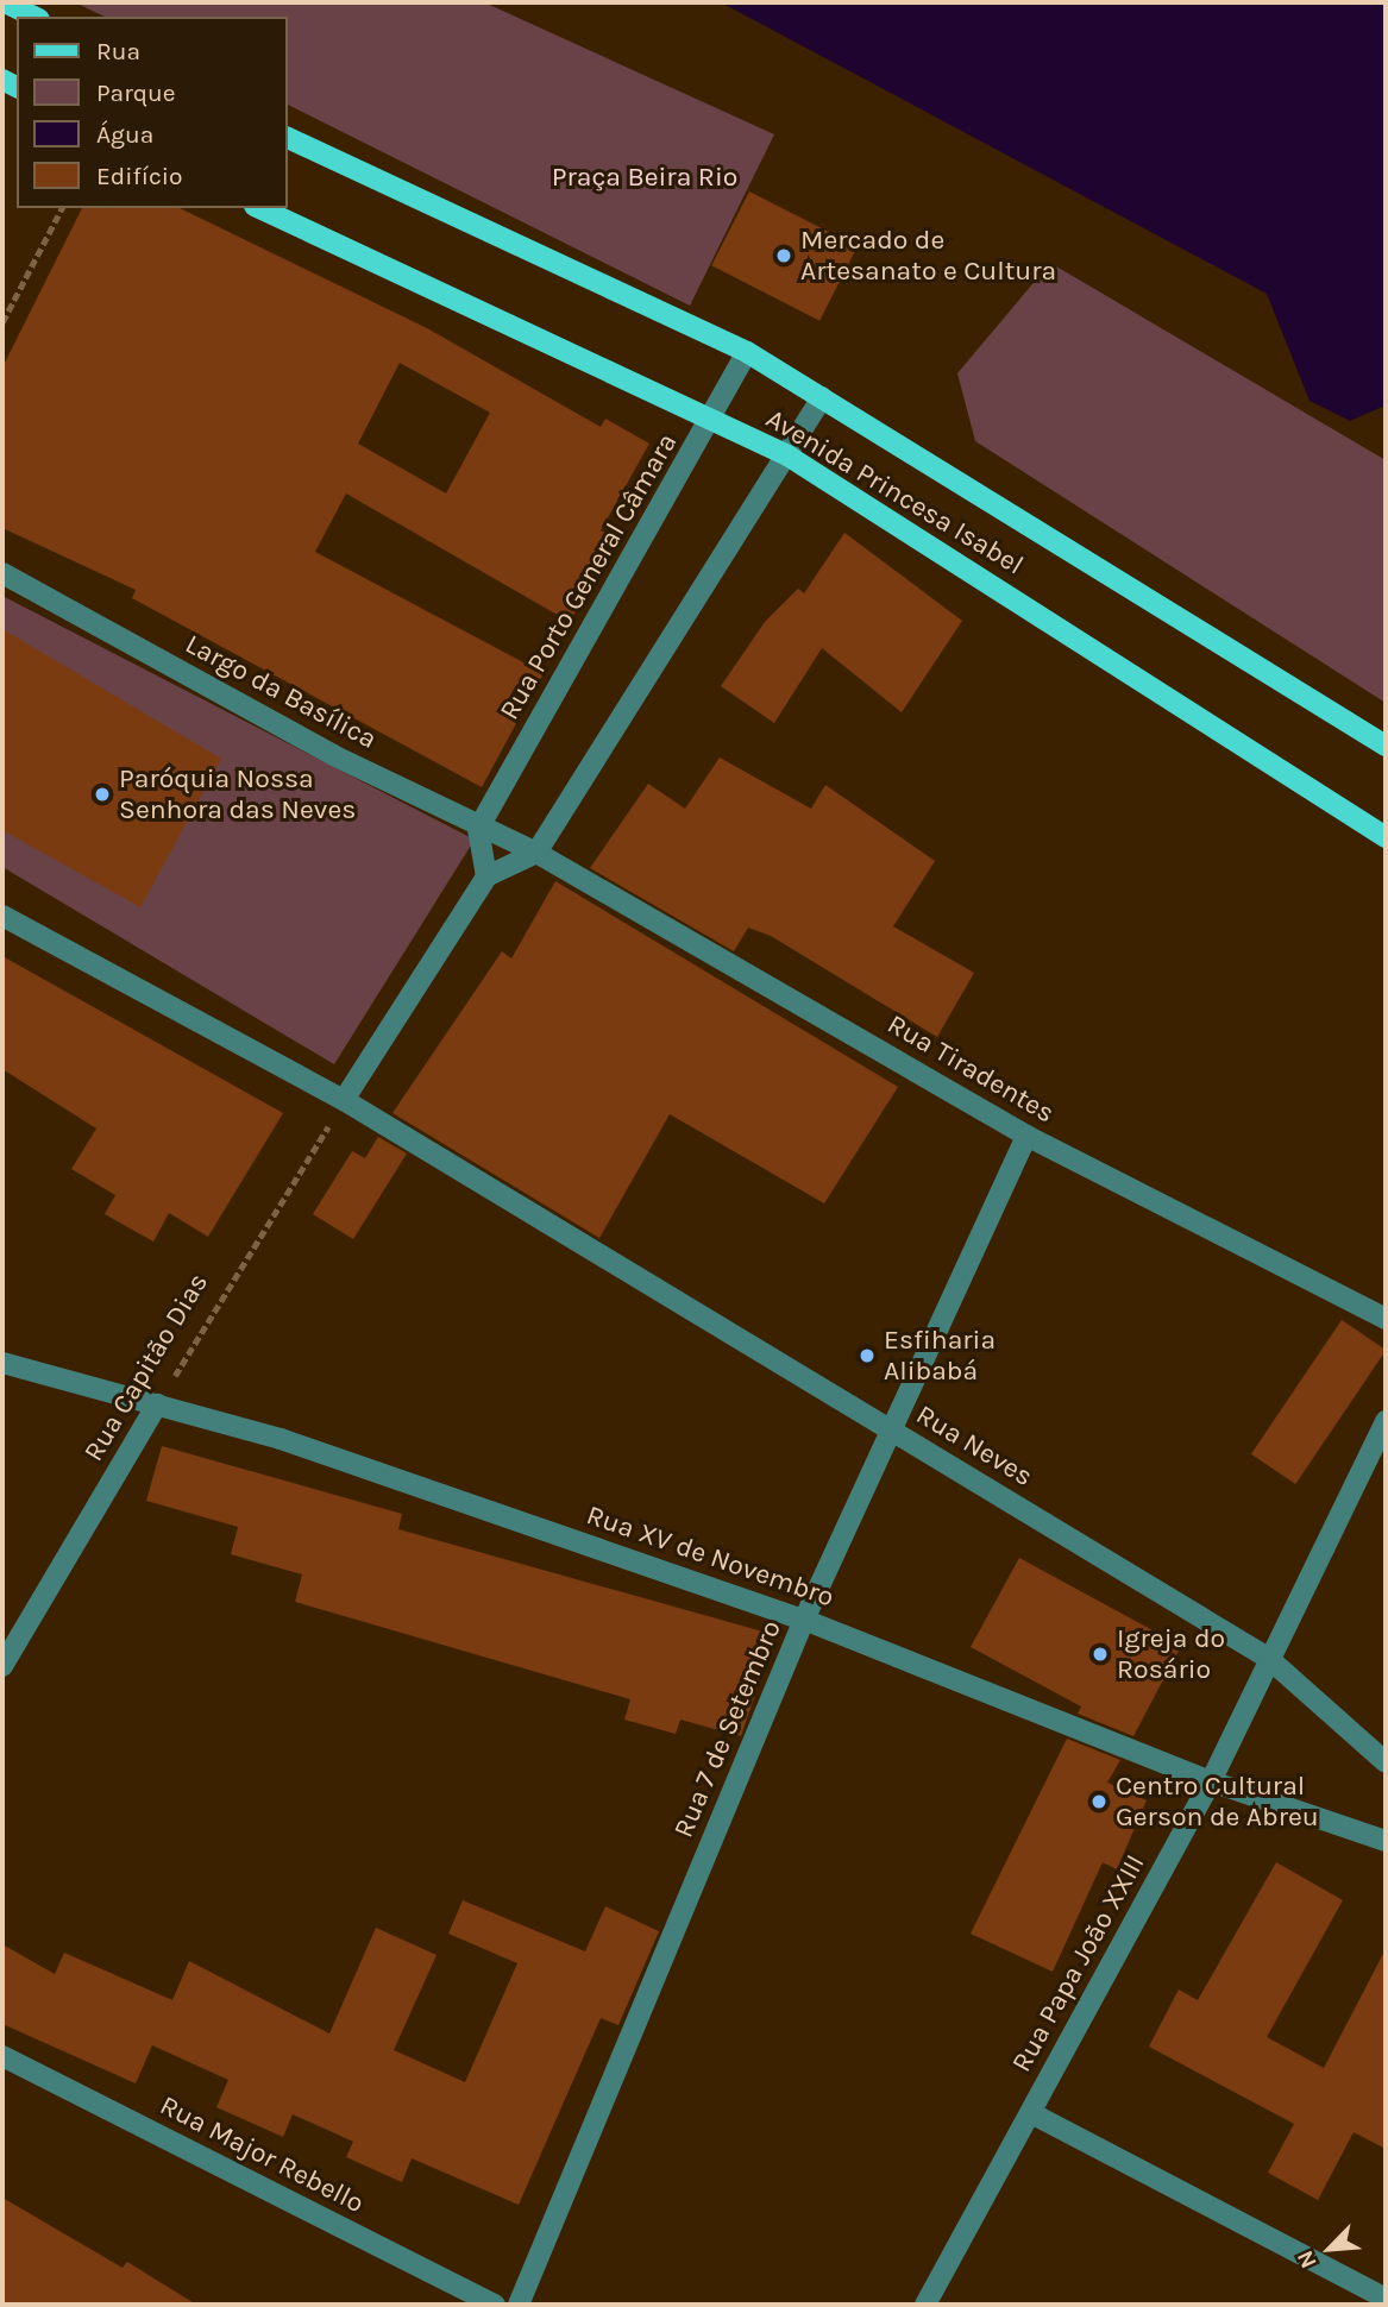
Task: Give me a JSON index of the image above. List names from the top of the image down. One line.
{"streets":{"main road":["Avenida Princesa Isabel"],"street":["Rua Porto General Câmara","Largo da Basílica","Rua Tiradentes","Rua Capitão Dias","Rua Neves","Rua XV de Novembro","Rua 7 de Setembro","Rua Papa João XXIII","Rua Major Rebello"]},"crossings":[["Avenida Princesa Isabel","Rua Porto General Câmara"],["Rua Porto General Câmara","Largo da Basílica"],["Largo da Basílica","Rua Tiradentes"],["Rua Tiradentes","Rua 7 de Setembro"],["Rua Capitão Dias","Rua Neves"],["Rua Capitão Dias","Rua XV de Novembro"],["Rua Neves","Rua 7 de Setembro"],["Rua Neves","Rua Papa João XXIII"],["Rua XV de Novembro","Rua 7 de Setembro"],["Rua XV de Novembro","Rua Papa João XXIII"]],"parks":["Praça Beira Rio"],"places":["Mercado de Artesanato e Cultura","Paróquia Nossa Senhora das Neves","Esfiharia Alibabá","Igreja do Rosário","Centro Cultural Gerson de Abreu"],"legend":["Rua","Parque","Água","Edifício"],"north":"bottom left"}
